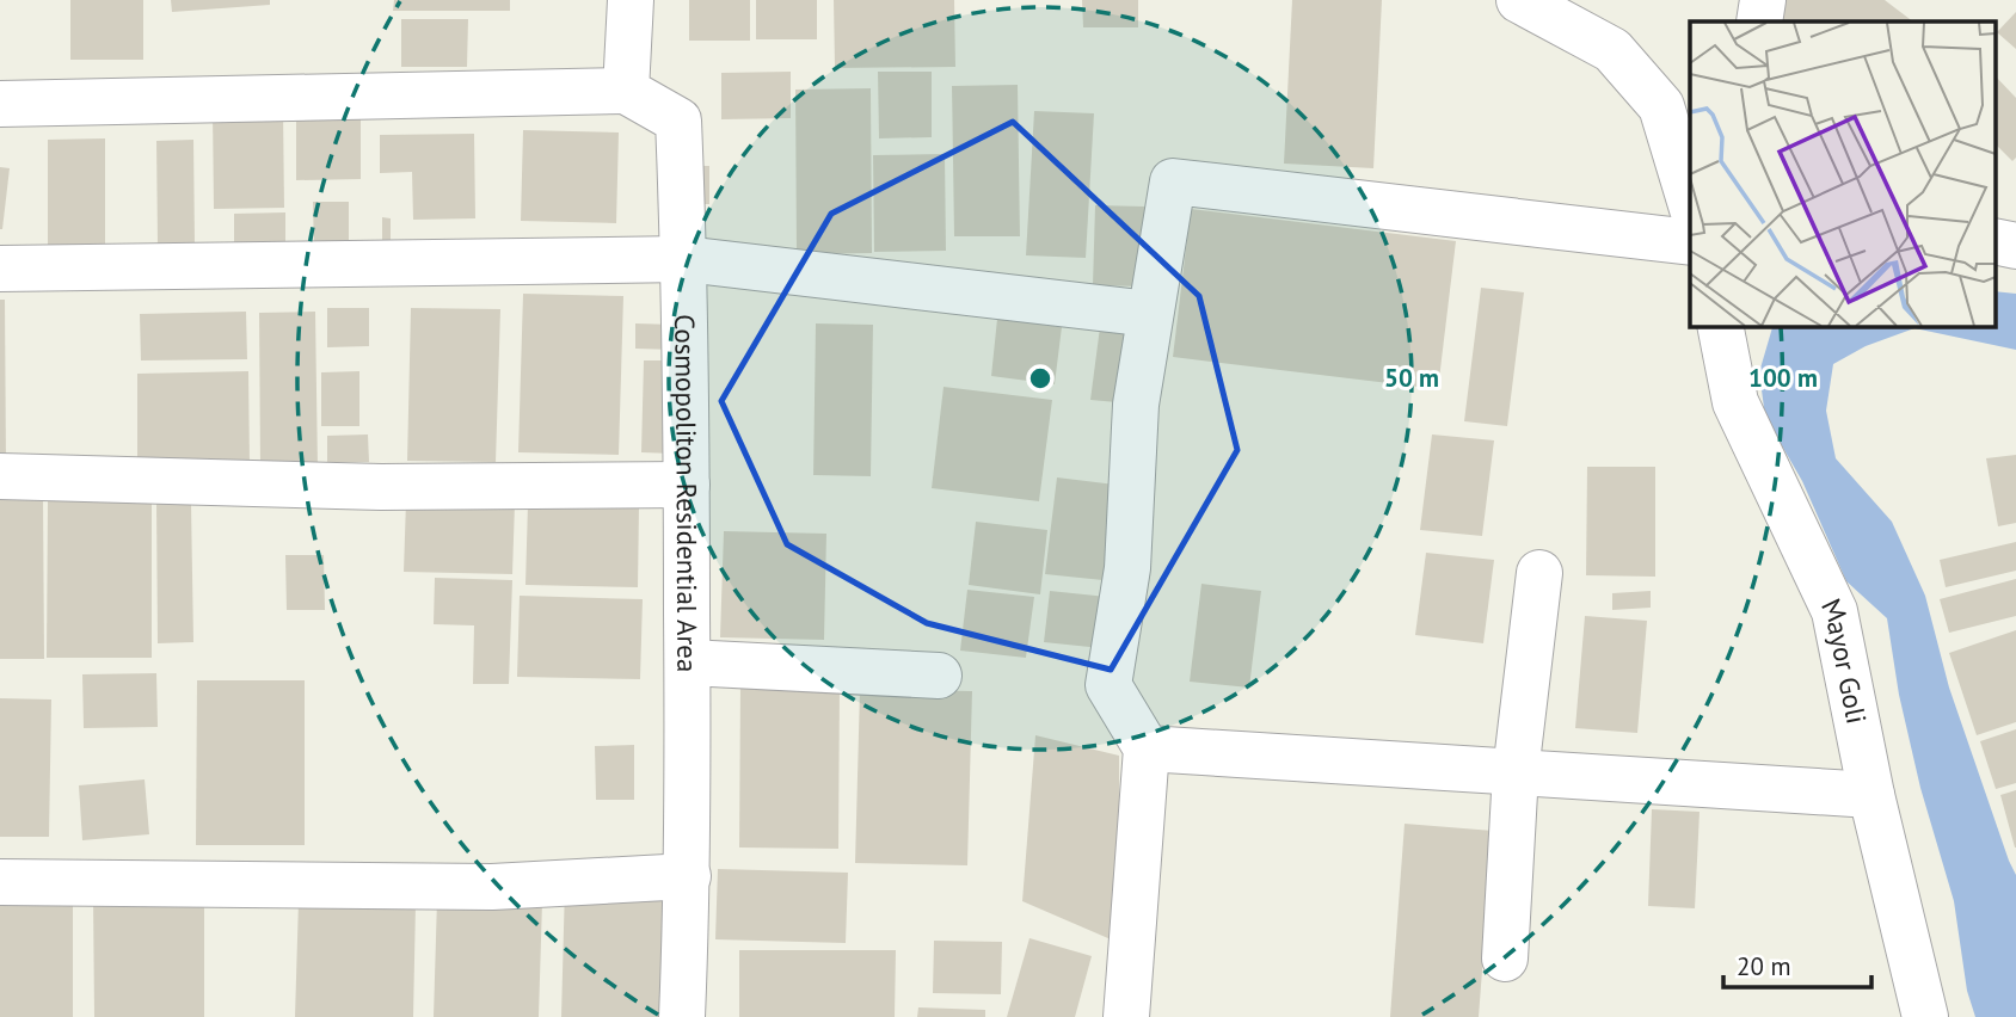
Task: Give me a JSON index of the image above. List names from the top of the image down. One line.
{"streets":{"street":["Cosmopoliton Residential Area","Mayor Goli"]},"scale_bar":"20 m","rings":["50 m","100 m"]}
